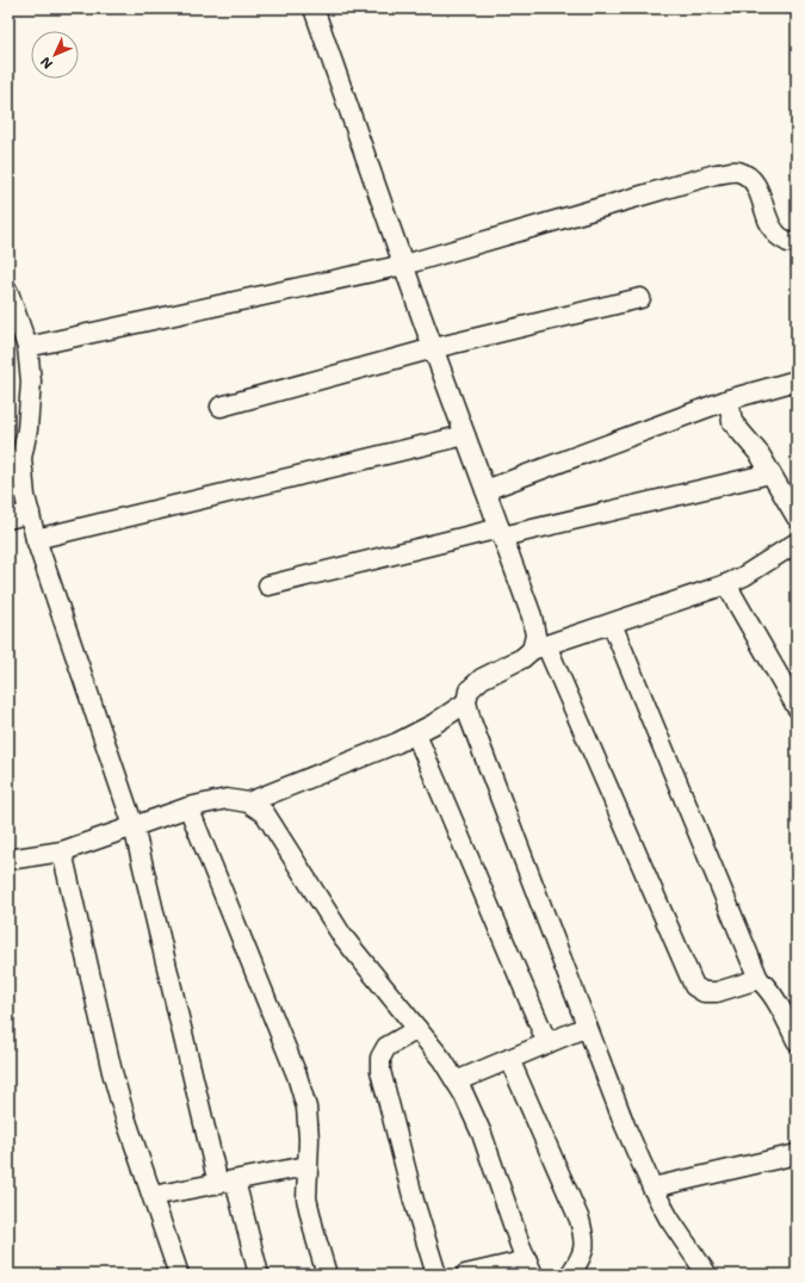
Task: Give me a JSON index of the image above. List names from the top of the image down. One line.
{"north":"bottom left"}
